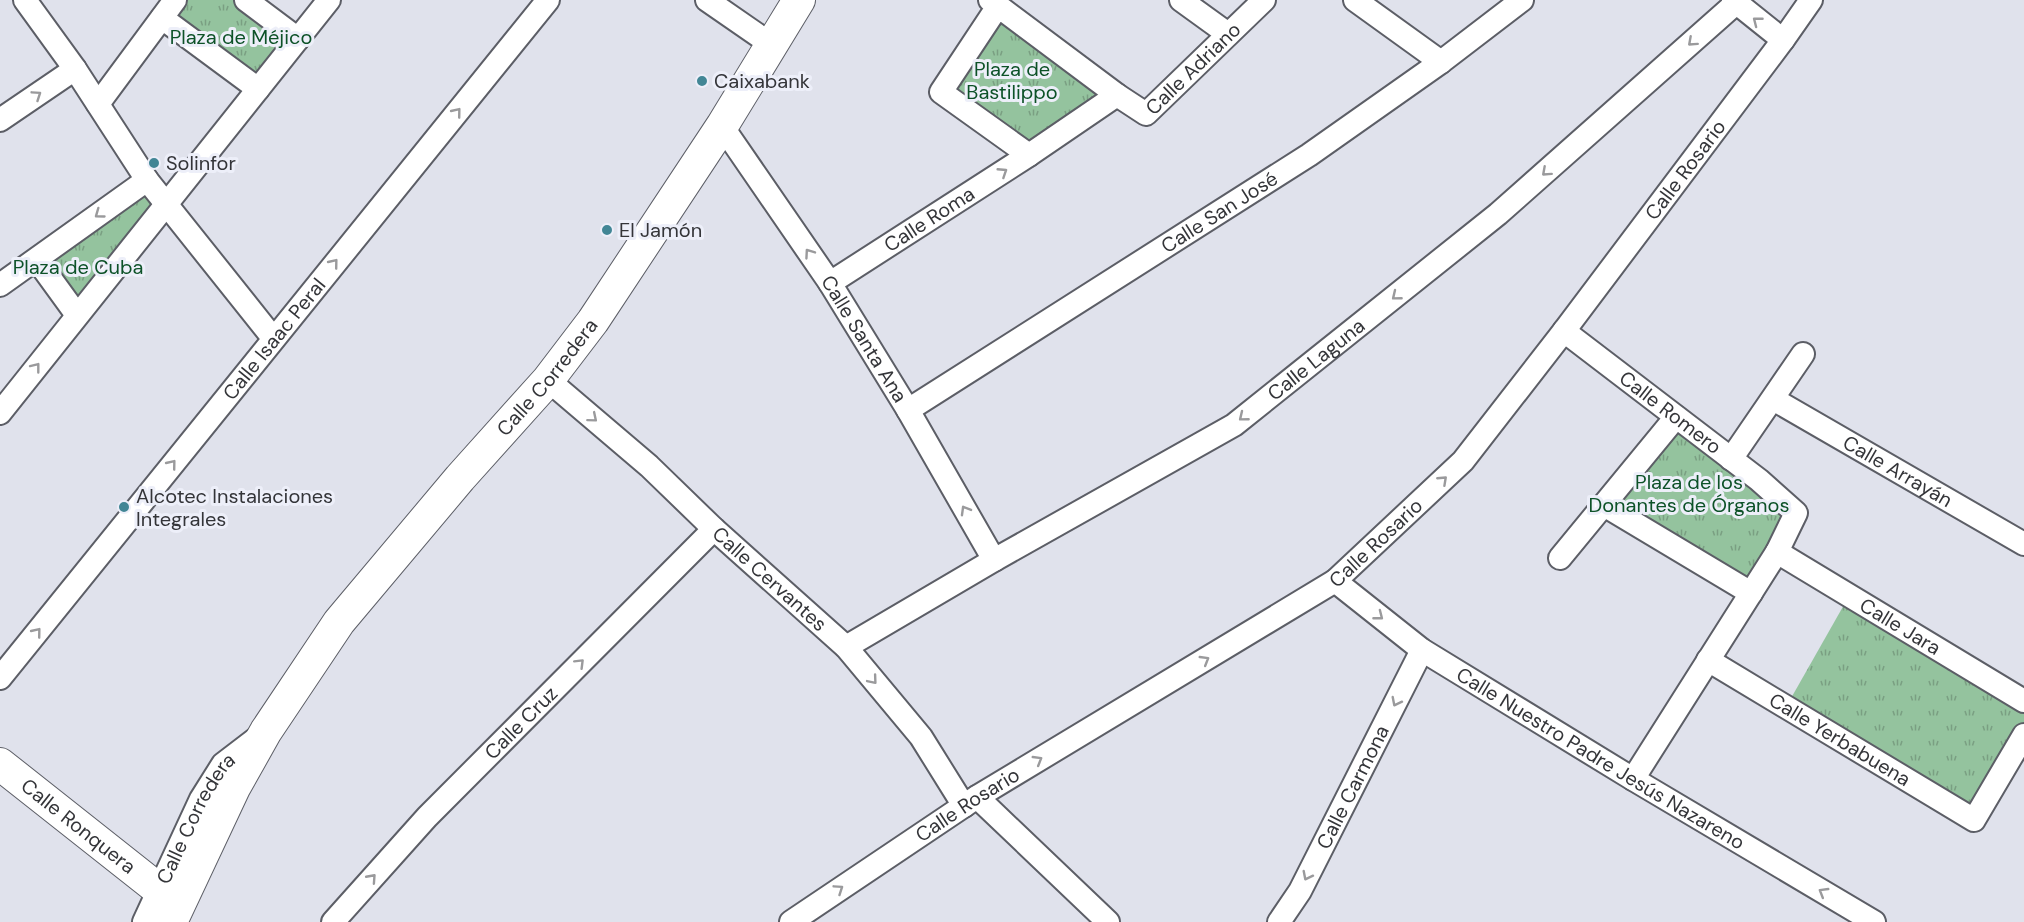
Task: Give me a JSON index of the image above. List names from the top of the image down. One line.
{"streets":{"street":["Calle Adriano","Calle Rosario","Calle San José","Calle Roma","Calle Isaac Peral","Calle Santa Ana","Calle Laguna","Calle Corredera","Calle Romero","Calle Arrayán","Calle Cervantes","Calle Jara","Calle Cruz","Calle Yerbabuena","Calle Nuestro Padre Jesús Nazareno","Calle Carmona","Calle Ronquera"]},"crossings":[["Calle Rosario","Calle Romero"],["Calle Rosario","Calle Cervantes"],["Calle Rosario","Calle Nuestro Padre Jesús Nazareno"],["Calle San José","Calle Santa Ana"],["Calle Roma","Calle Santa Ana"],["Calle Santa Ana","Calle Laguna"],["Calle Santa Ana","Calle Corredera"],["Calle Laguna","Calle Cervantes"],["Calle Corredera","Calle Cervantes"],["Calle Corredera","Calle Ronquera"],["Calle Romero","Calle Jara"],["Calle Cervantes","Calle Cruz"],["Calle Nuestro Padre Jesús Nazareno","Calle Carmona"]],"one_way":["Calle Rosario","Calle Roma","Calle Santa Ana","Calle Laguna","Calle Cervantes","Calle Cruz","Calle Carmona"],"parks":["Plaza de Méjico","Plaza de Bastilippo","Plaza de Cuba","Plaza de los Donantes de Órganos"],"places":["Caixabank","Solinfor","El Jamón","Alcotec Instalaciones Integrales"]}
